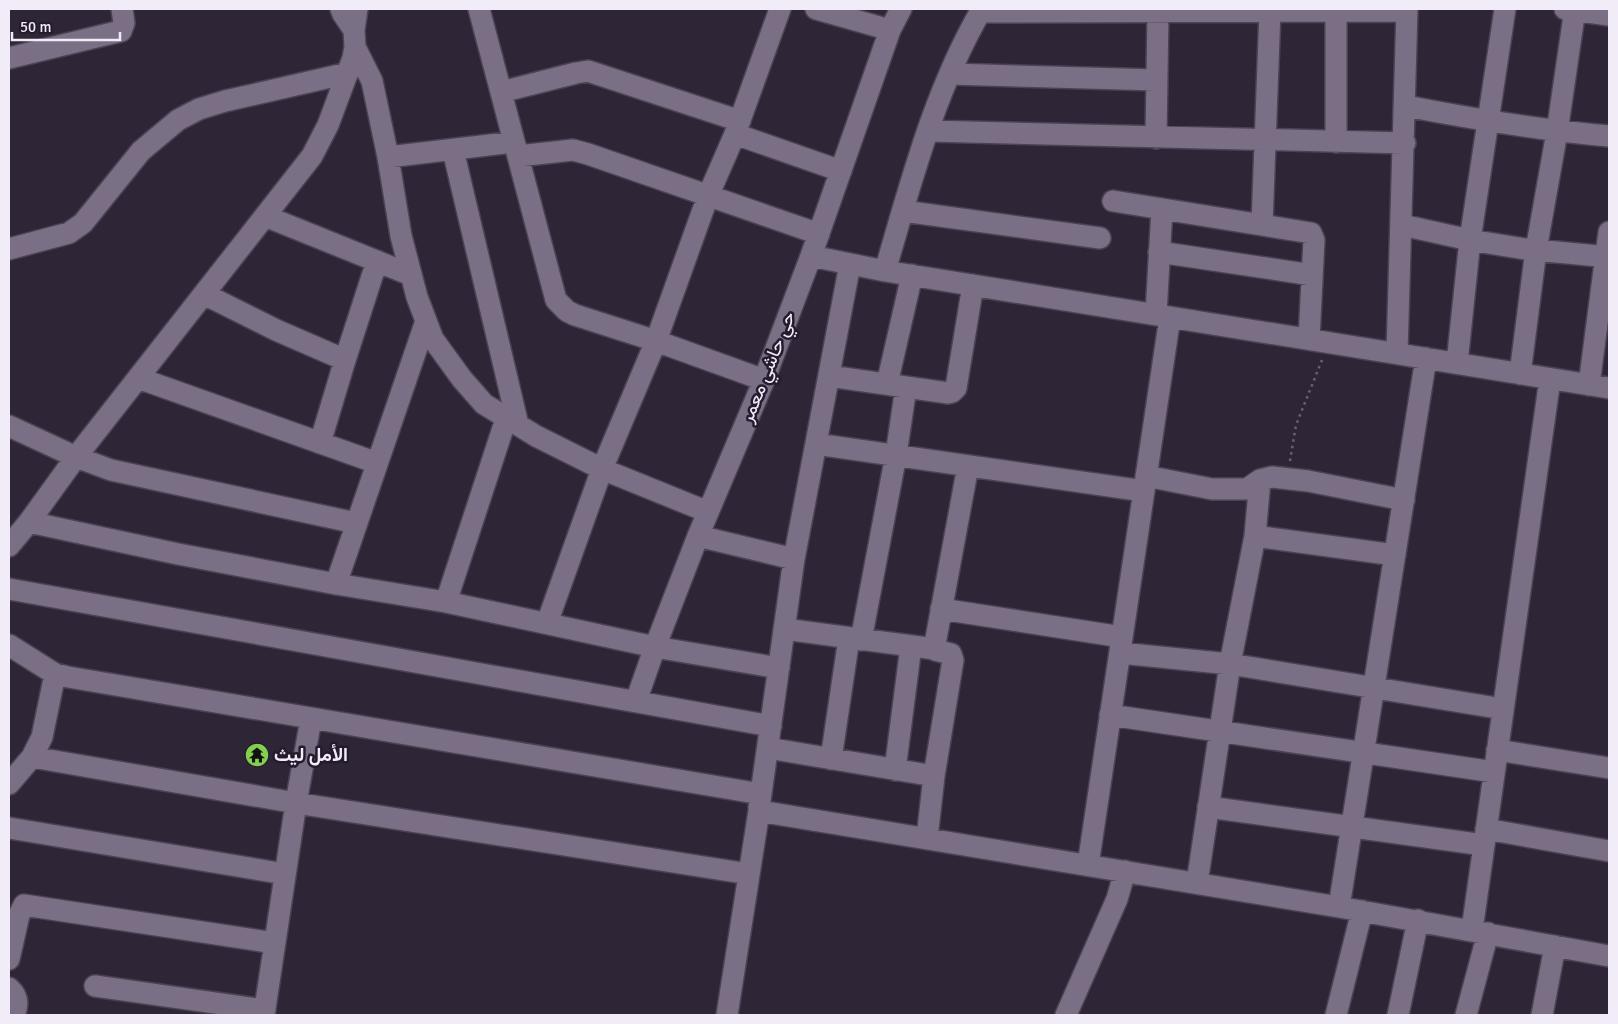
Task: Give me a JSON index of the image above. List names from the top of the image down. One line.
{"streets":{"street":["حي حاشي معمر"]},"places":{"temple":["الأمل ليث"]},"scale_bar":"50 m"}
